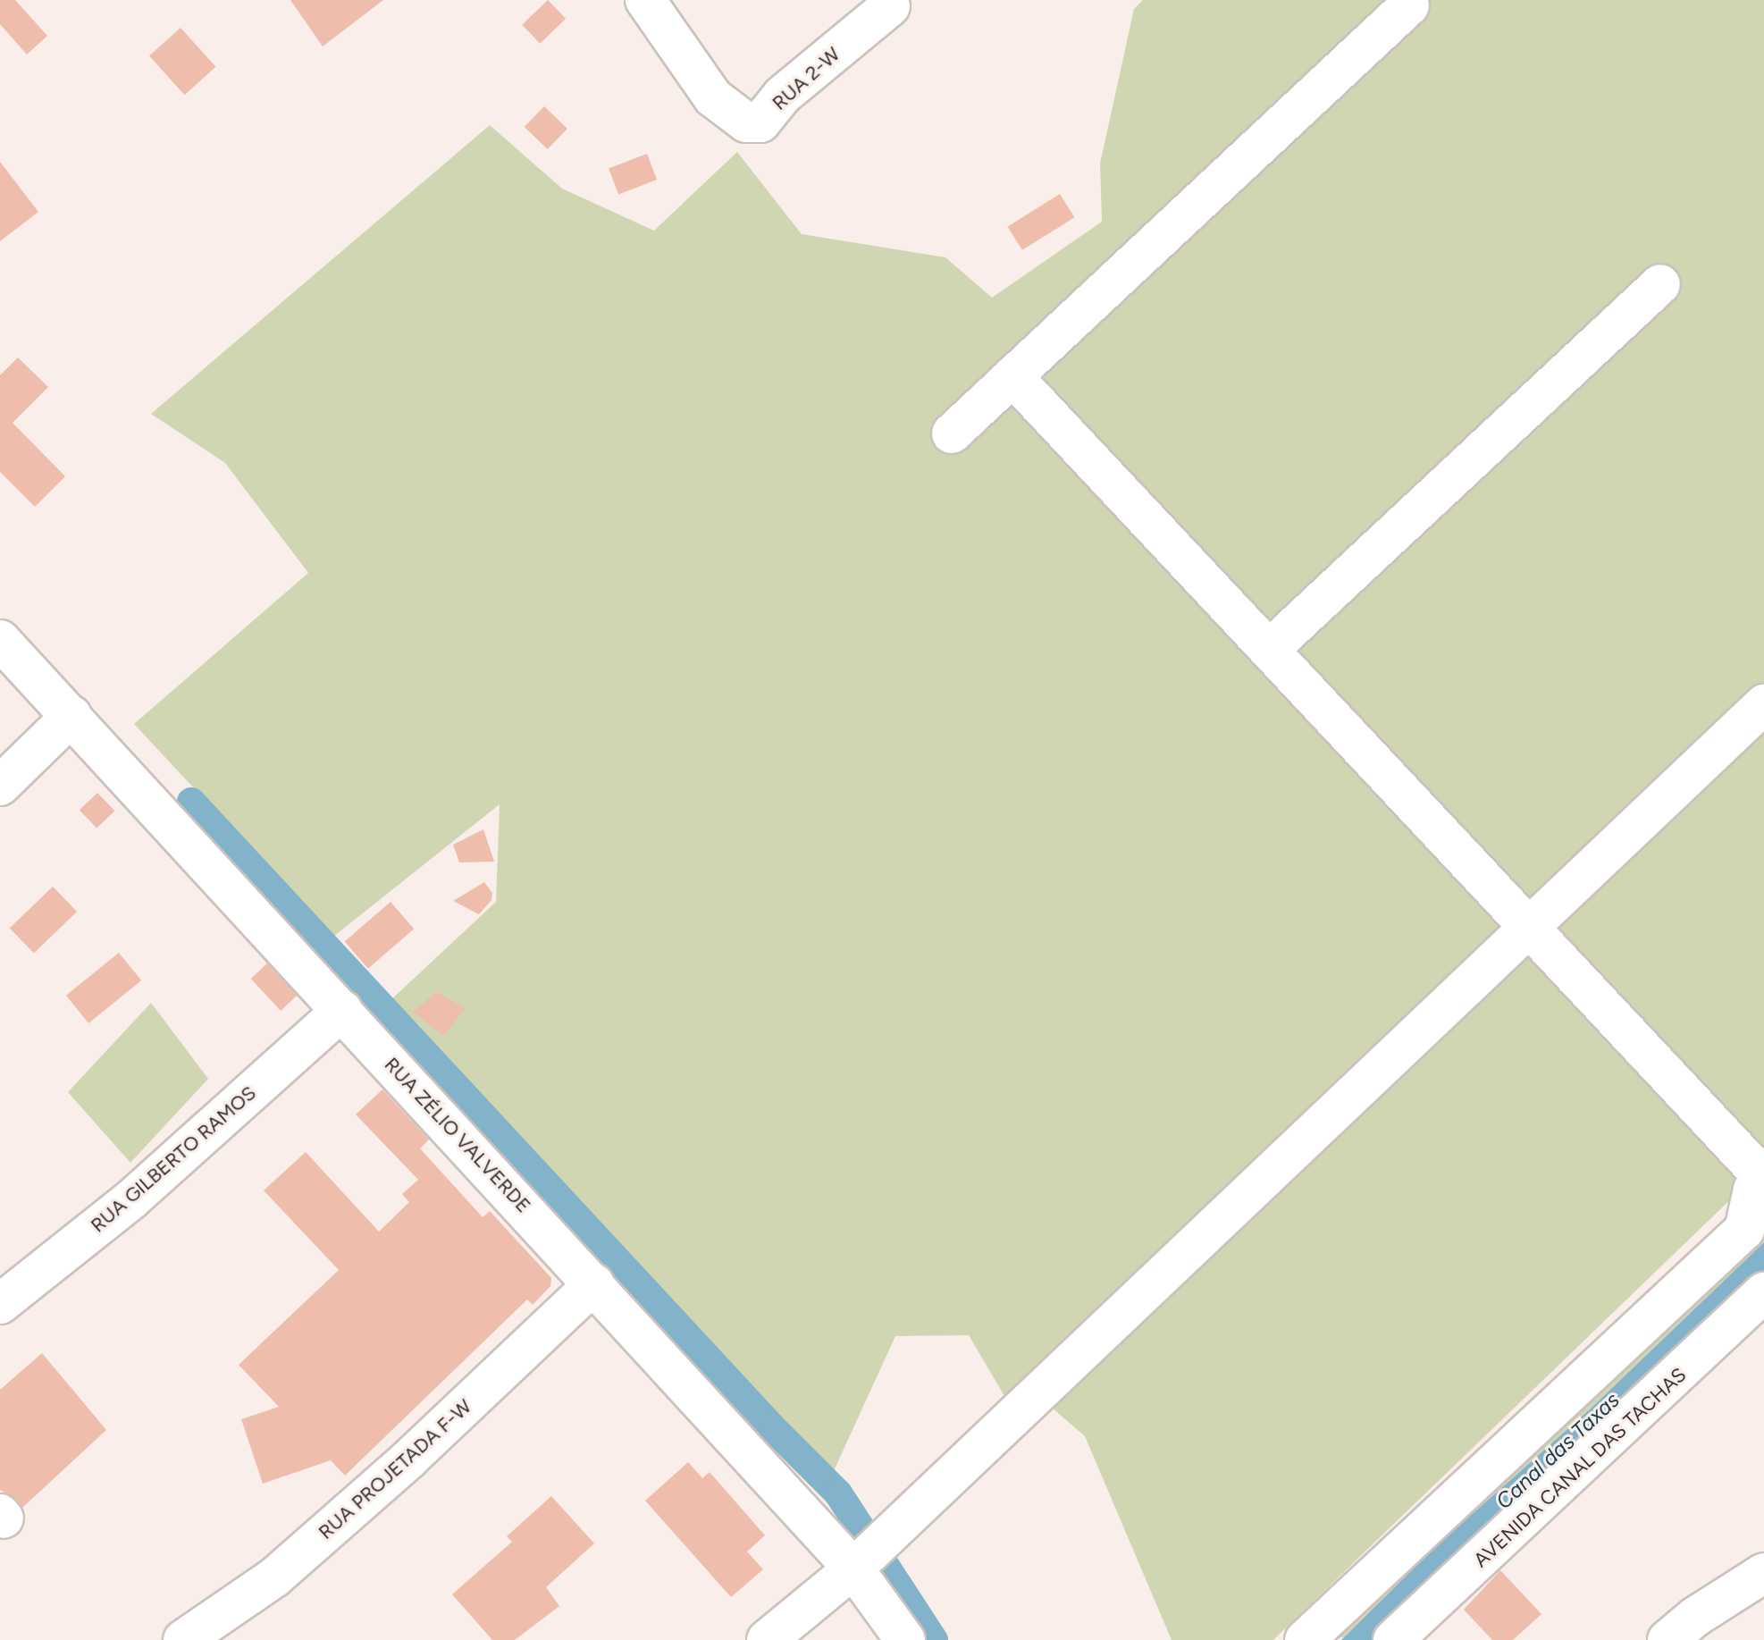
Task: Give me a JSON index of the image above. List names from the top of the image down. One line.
{"streets":{"street":["RUA 2-W","RUA ZÉLIO VALVERDE","RUA GILBERTO RAMOS","AVENIDA CANAL DAS TACHAS","RUA PROJETADA F-W"]},"crossings":[["RUA ZÉLIO VALVERDE","RUA GILBERTO RAMOS"],["RUA ZÉLIO VALVERDE","RUA PROJETADA F-W"]],"water":["Canal das Taxas"]}
